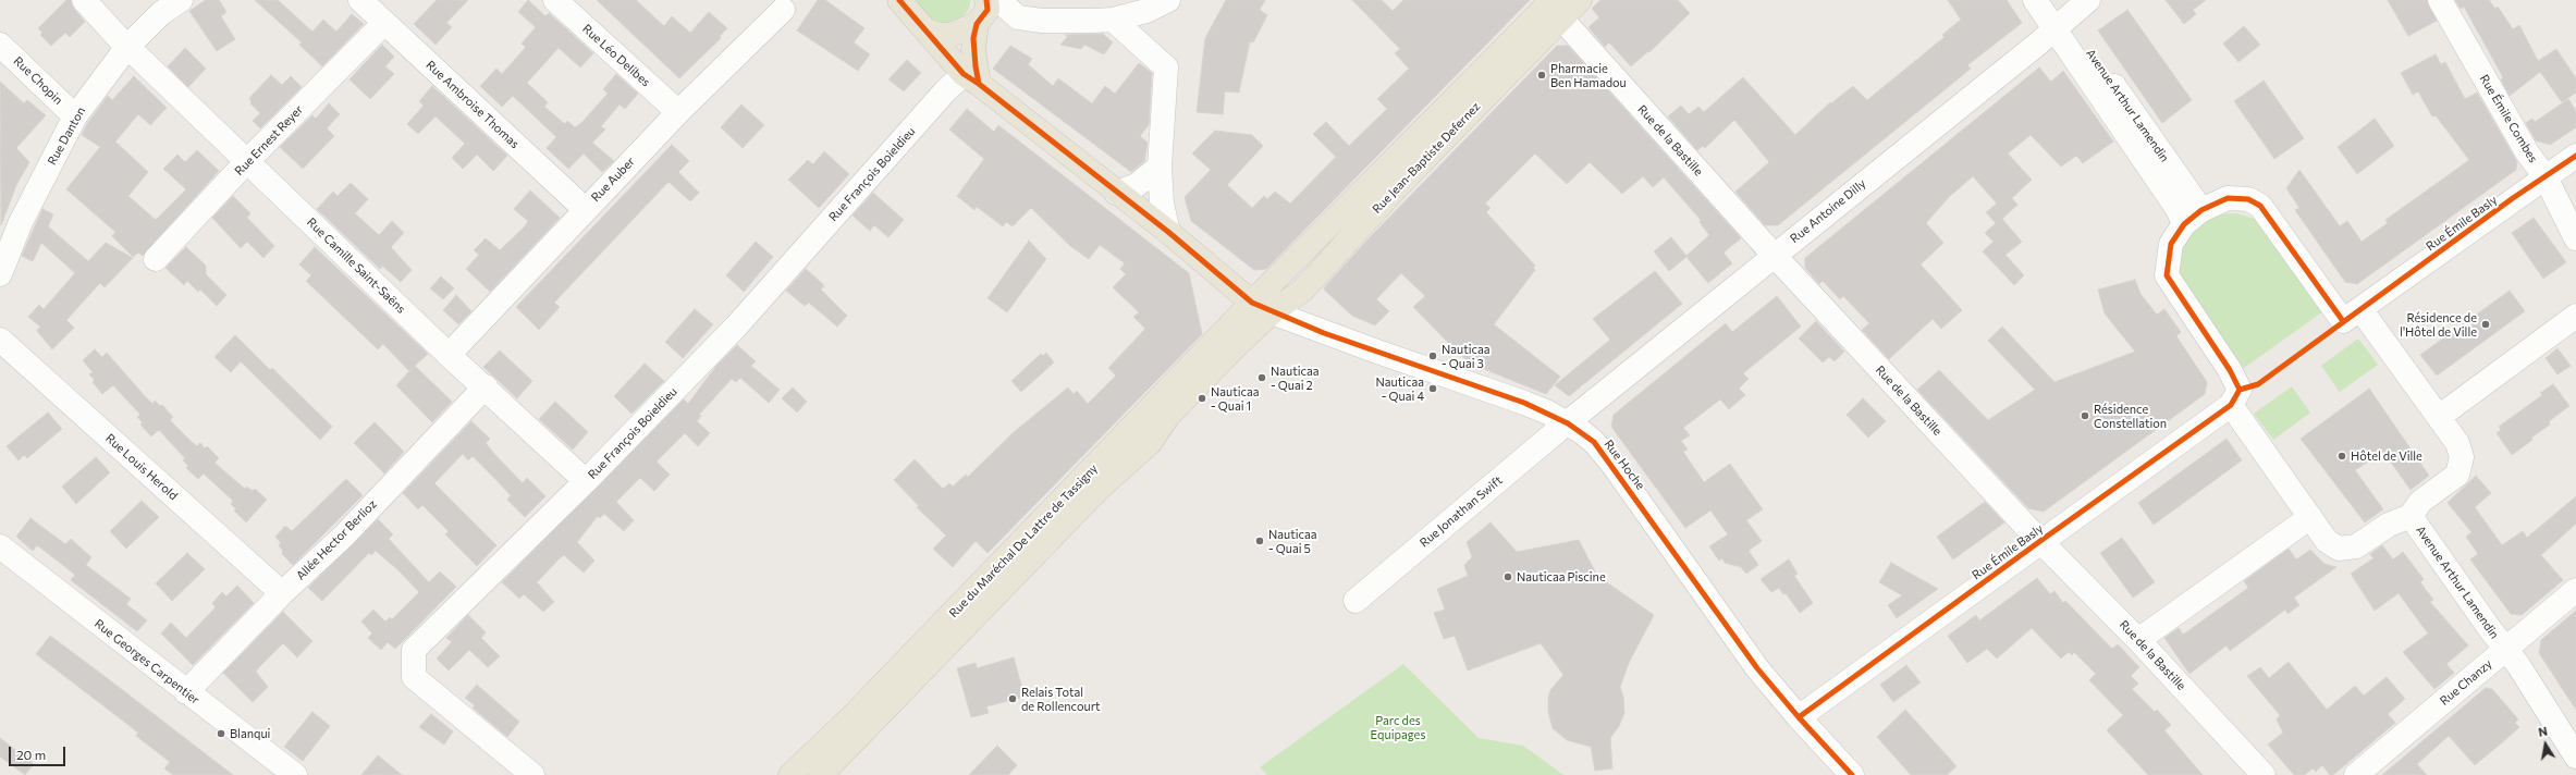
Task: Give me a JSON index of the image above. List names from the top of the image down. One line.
{"streets":{"main road":["Rue Jean-Baptiste Defernez","Rue du Maréchal De Lattre de Tassigny"],"street":["Rue Léo Delibes","Rue Chopin","Rue Ambroise Thomas","Avenue Arthur Lamendin","Rue Émile Combes","Rue Danton","Rue Ernest Reyer","Rue de la Bastille","Rue François Boieldieu","Rue Auber","Rue Antoine Dilly","Rue Émile Basly","Rue Camille Saint-Saëns","Rue Hoche","Rue Louis Herold","Rue Jonathan Swift","Allée Hector Berlioz","Rue Georges Carpentier","Rue Chanzy"]},"crossings":[["Rue Léo Delibes","Rue Auber"],["Rue Chopin","Rue Danton"],["Rue Ambroise Thomas","Rue Ernest Reyer"],["Rue Ambroise Thomas","Rue Auber"],["Avenue Arthur Lamendin","Rue Antoine Dilly"],["Avenue Arthur Lamendin","Rue Chanzy"],["Rue Émile Combes","Rue Émile Basly"],["Rue Danton","Rue Camille Saint-Saëns"],["Rue Ernest Reyer","Rue Camille Saint-Saëns"],["Rue de la Bastille","Rue Jean-Baptiste Defernez"],["Rue de la Bastille","Rue Antoine Dilly"],["Rue de la Bastille","Rue Émile Basly"],["Rue Jean-Baptiste Defernez","Rue Hoche"],["Rue Jean-Baptiste Defernez","Rue du Maréchal De Lattre de Tassigny"],["Rue François Boieldieu","Rue Camille Saint-Saëns"],["Rue Auber","Rue Camille Saint-Saëns"],["Rue Antoine Dilly","Rue Hoche"],["Rue Antoine Dilly","Rue Jonathan Swift"],["Rue Émile Basly","Rue Hoche"],["Rue Camille Saint-Saëns","Allée Hector Berlioz"],["Rue Hoche","Rue Jonathan Swift"],["Rue Hoche","Rue du Maréchal De Lattre de Tassigny"],["Rue Louis Herold","Allée Hector Berlioz"],["Allée Hector Berlioz","Rue Georges Carpentier"]],"parks":["Parc des Equipages"],"places":["Pharmacie Ben Hamadou","Résidence de l'Hôtel de Ville","Nauticaa - Quai 3","Nauticaa - Quai 2","Nauticaa - Quai 4","Nauticaa - Quai 1","Résidence Constellation","Hôtel de Ville","Nauticaa - Quai 5","Nauticaa Piscine","Relais Total de Rollencourt","Blanqui"],"scale_bar":"20 m","north":"top"}
